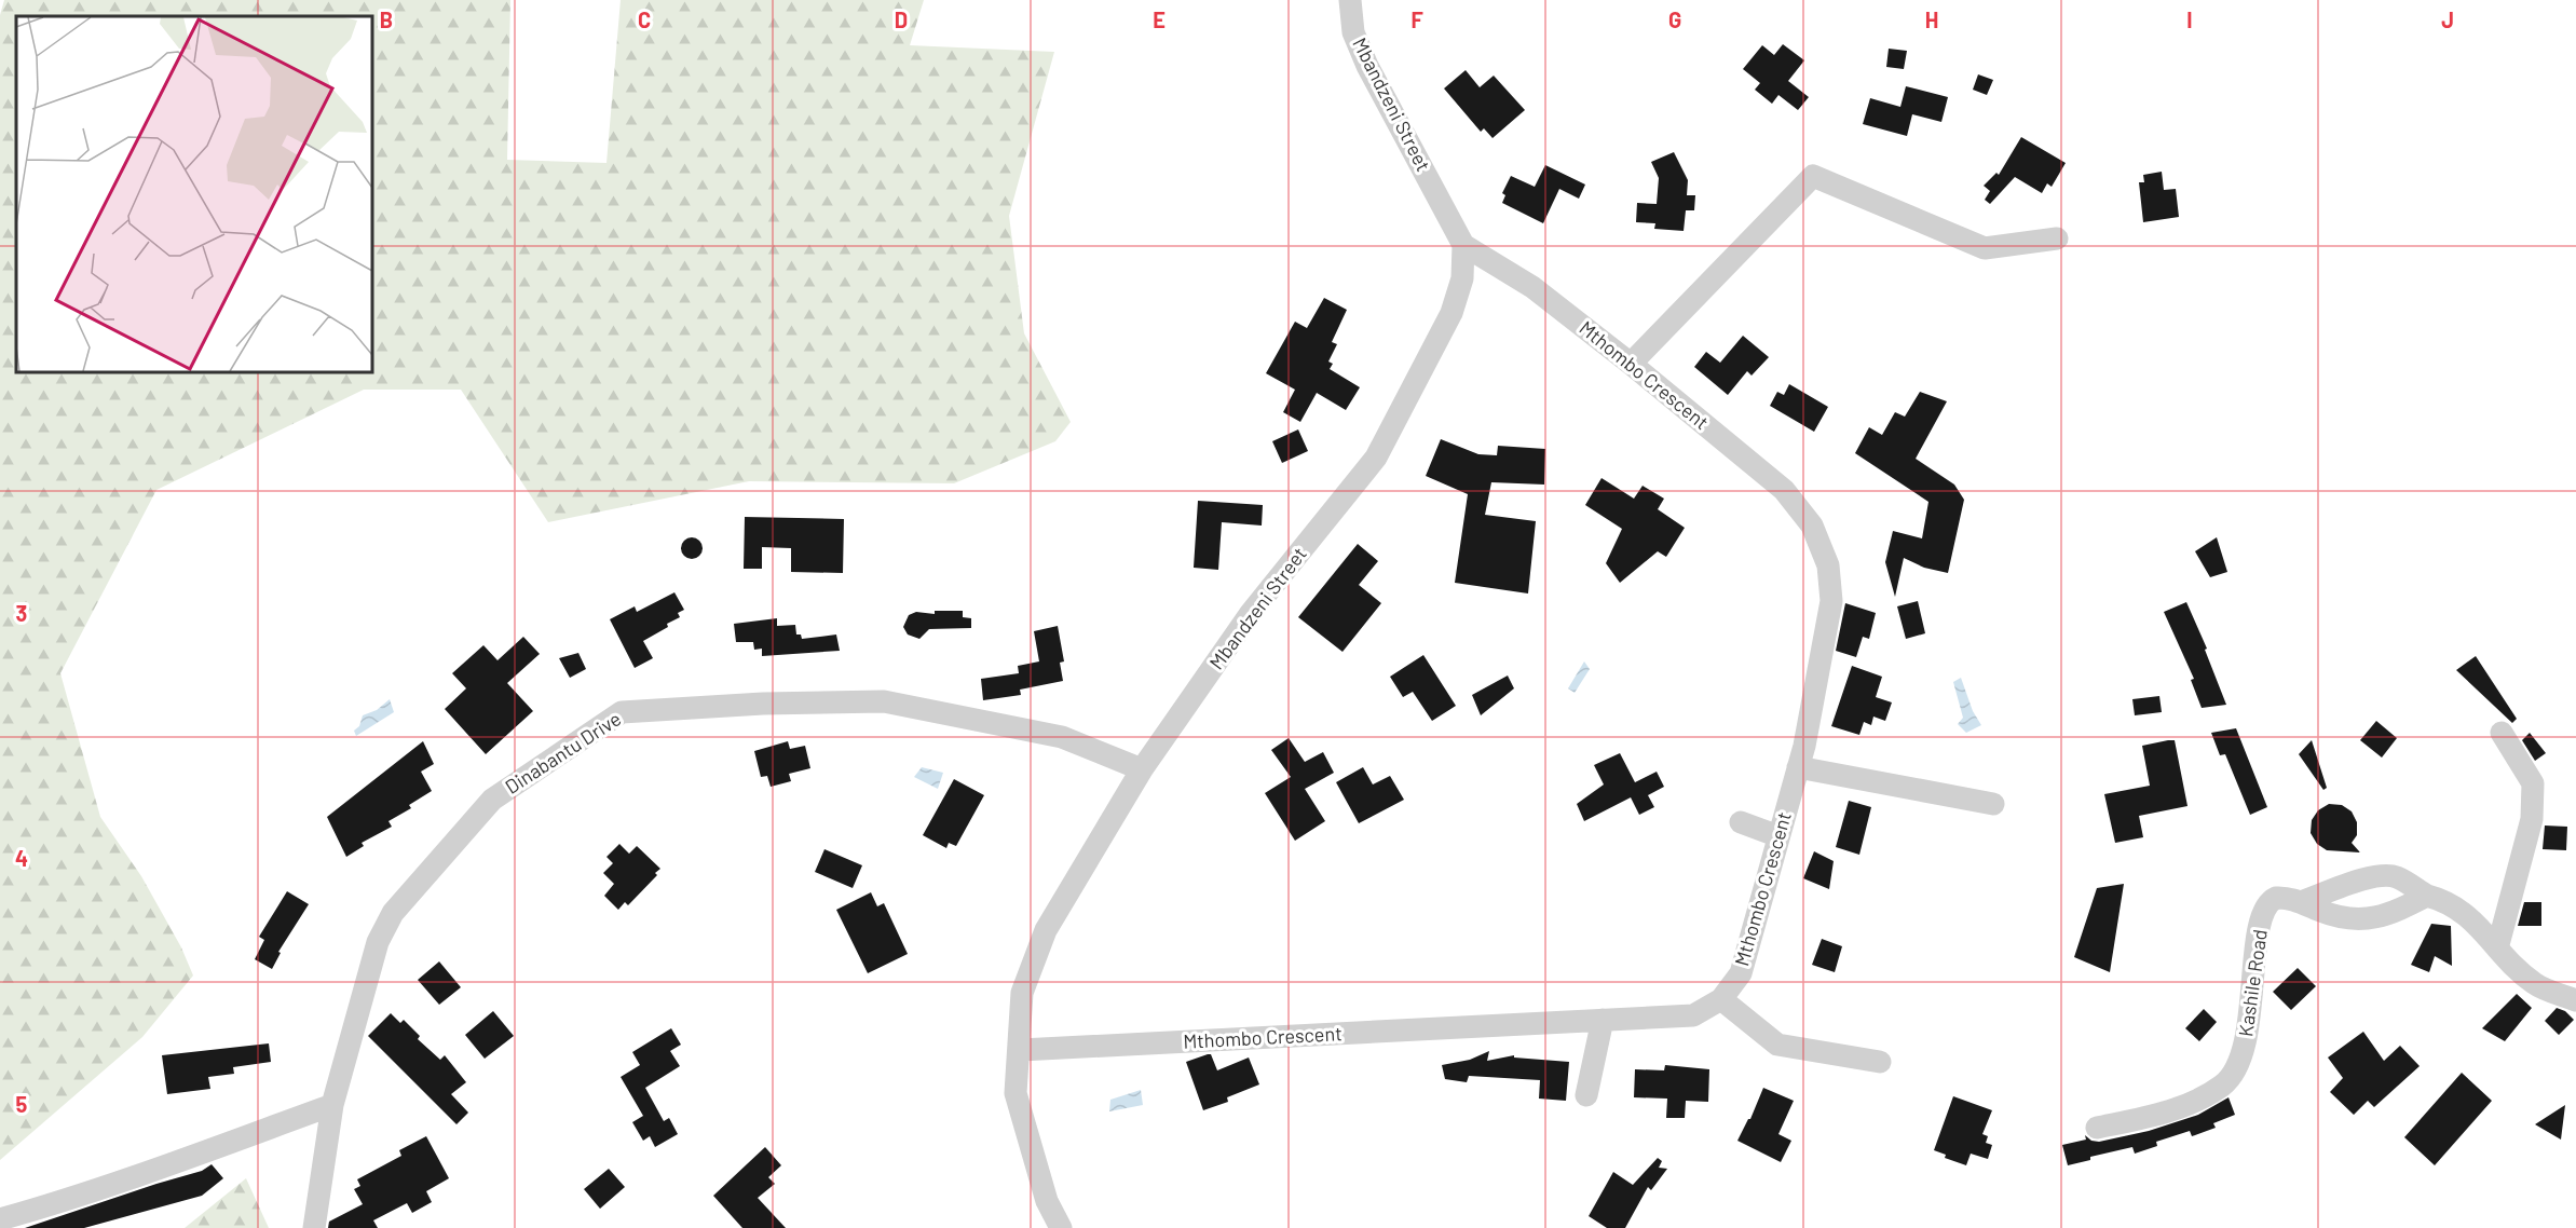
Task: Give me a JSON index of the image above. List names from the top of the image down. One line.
{"streets":{"street":["Mbandzeni Street","Mthombo Crescent","Dinabantu Drive","Kashile Road"]},"crossings":[["Mbandzeni Street","Mthombo Crescent"],["Mbandzeni Street","Dinabantu Drive"]],"grid":{"columns":["B","C","D","E","F","G","H","I","J"],"rows":["3","4","5"]}}
